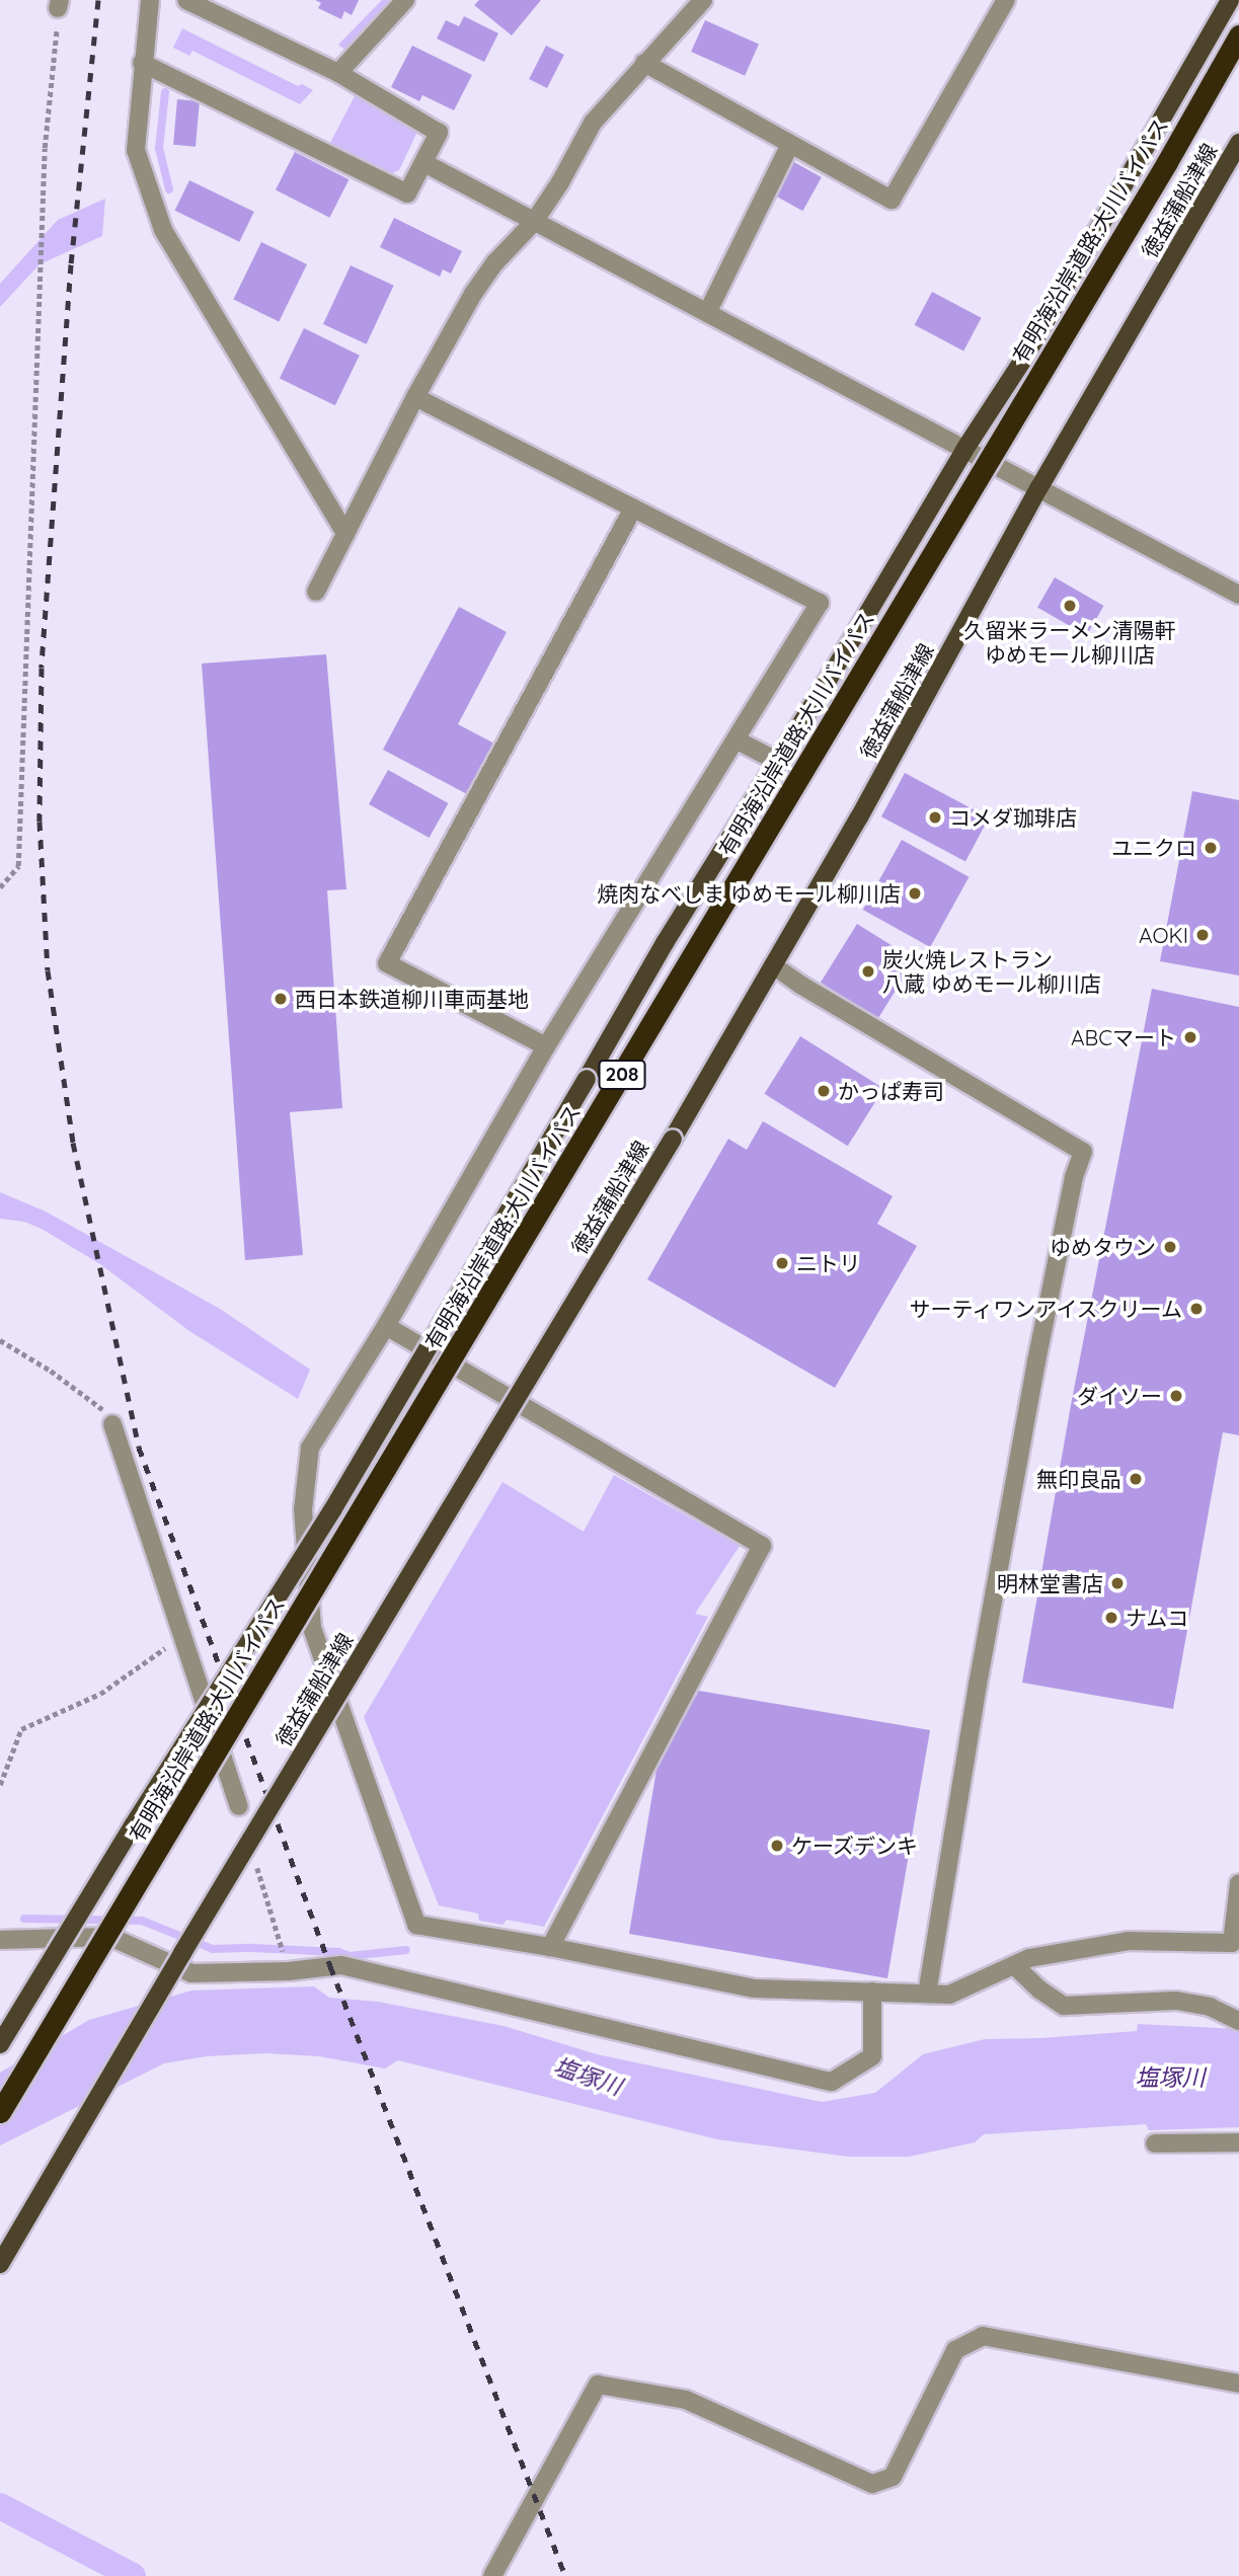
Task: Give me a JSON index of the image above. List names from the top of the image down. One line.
{"streets":{"highway":["有明海沿岸道路;大川バイパス","208"],"main road":["徳益蒲船津線"]},"water":["塩塚川"],"places":["久留米ラーメン清陽軒 ゆめモール柳川店","コメダ珈琲店","ユニクロ","焼肉なべしま ゆめモール柳川店","AOKI","炭火焼レストラン 八蔵 ゆめモール柳川店","西日本鉄道柳川車両基地","ABCマート","かっぱ寿司","ゆめタウン","ニトリ","サーティワンアイスクリーム","ダイソー","無印良品","明林堂書店","ナムコ","ケーズデンキ"]}
